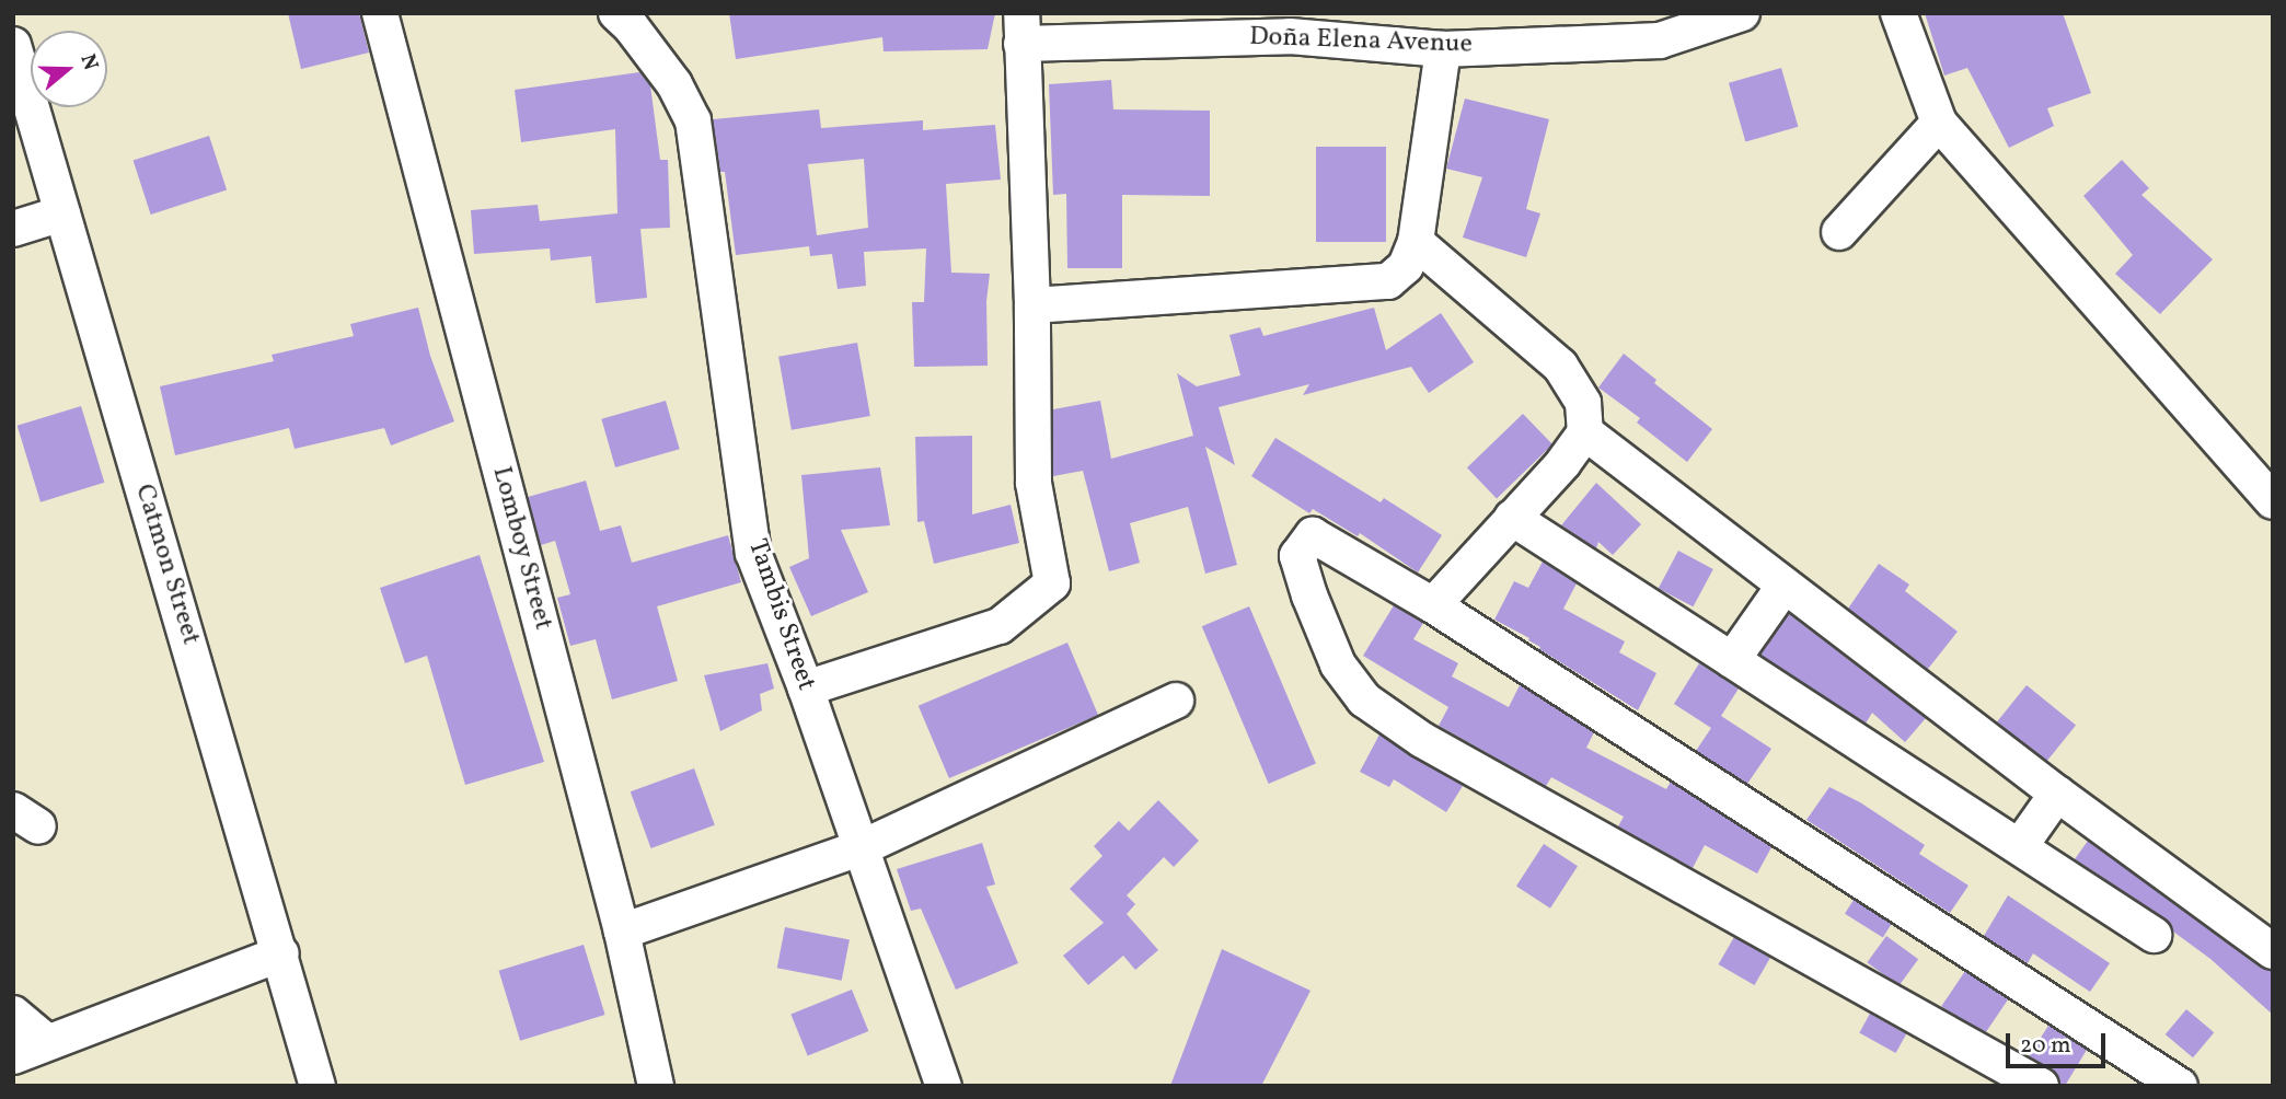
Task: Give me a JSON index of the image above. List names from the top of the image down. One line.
{"streets":{"street":["Doña Elena Avenue","Lomboy Street","Catmon Street","Tambis Street"]},"scale_bar":"20 m","north":"right"}
